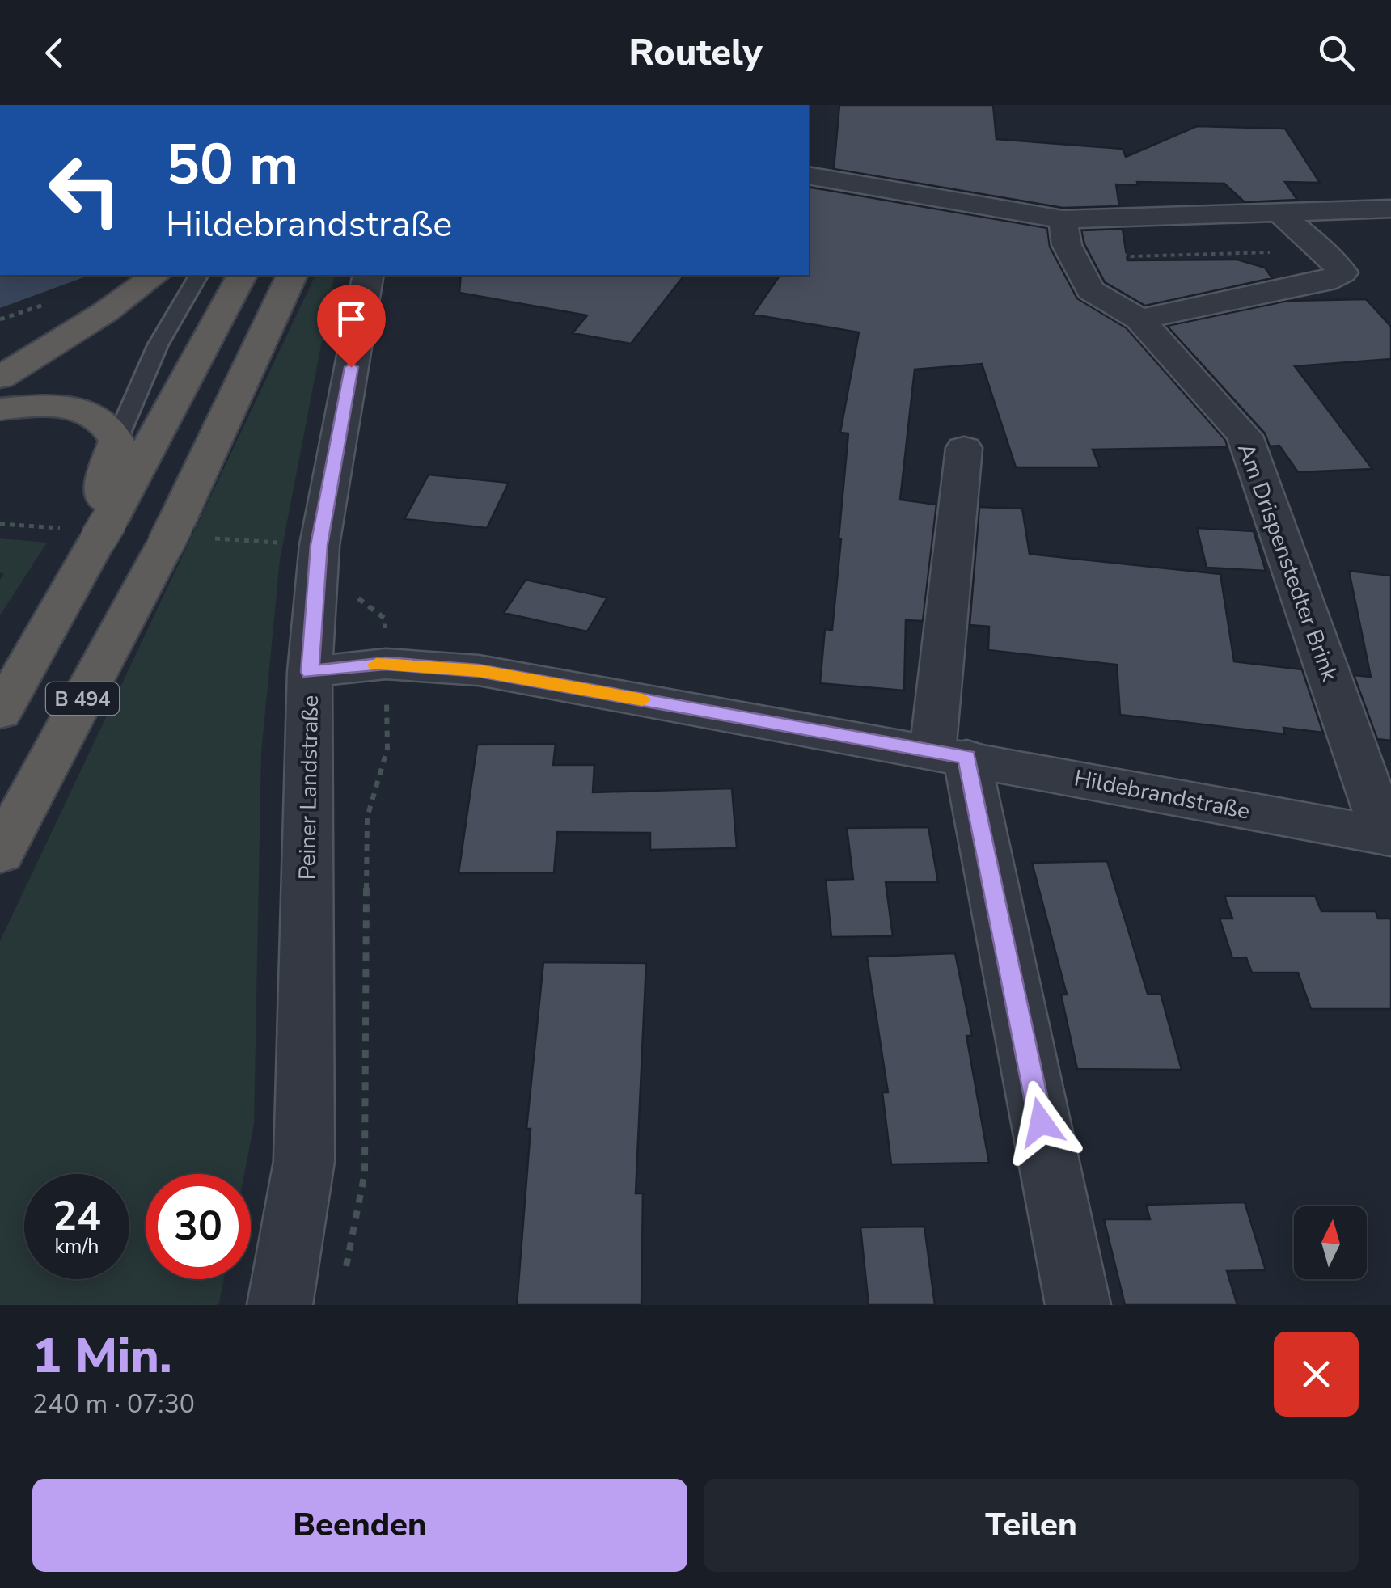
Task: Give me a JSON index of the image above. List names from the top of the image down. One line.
{"streets":{"highway":["B 494"],"street":["Am Drispenstedter Brink","Peiner Landstraße","Hildebrandstraße"]},"crossings":[["Am Drispenstedter Brink","Hildebrandstraße"],["Peiner Landstraße","Hildebrandstraße"]],"north":"top","page":{"header":"Routely","turn":["50 m","Hildebrandstraße"],"speed":"24 km/h","limit":"30","heading":["1 Min.","240 m · 07:30"],"buttons":["Beenden","Teilen"]}}
